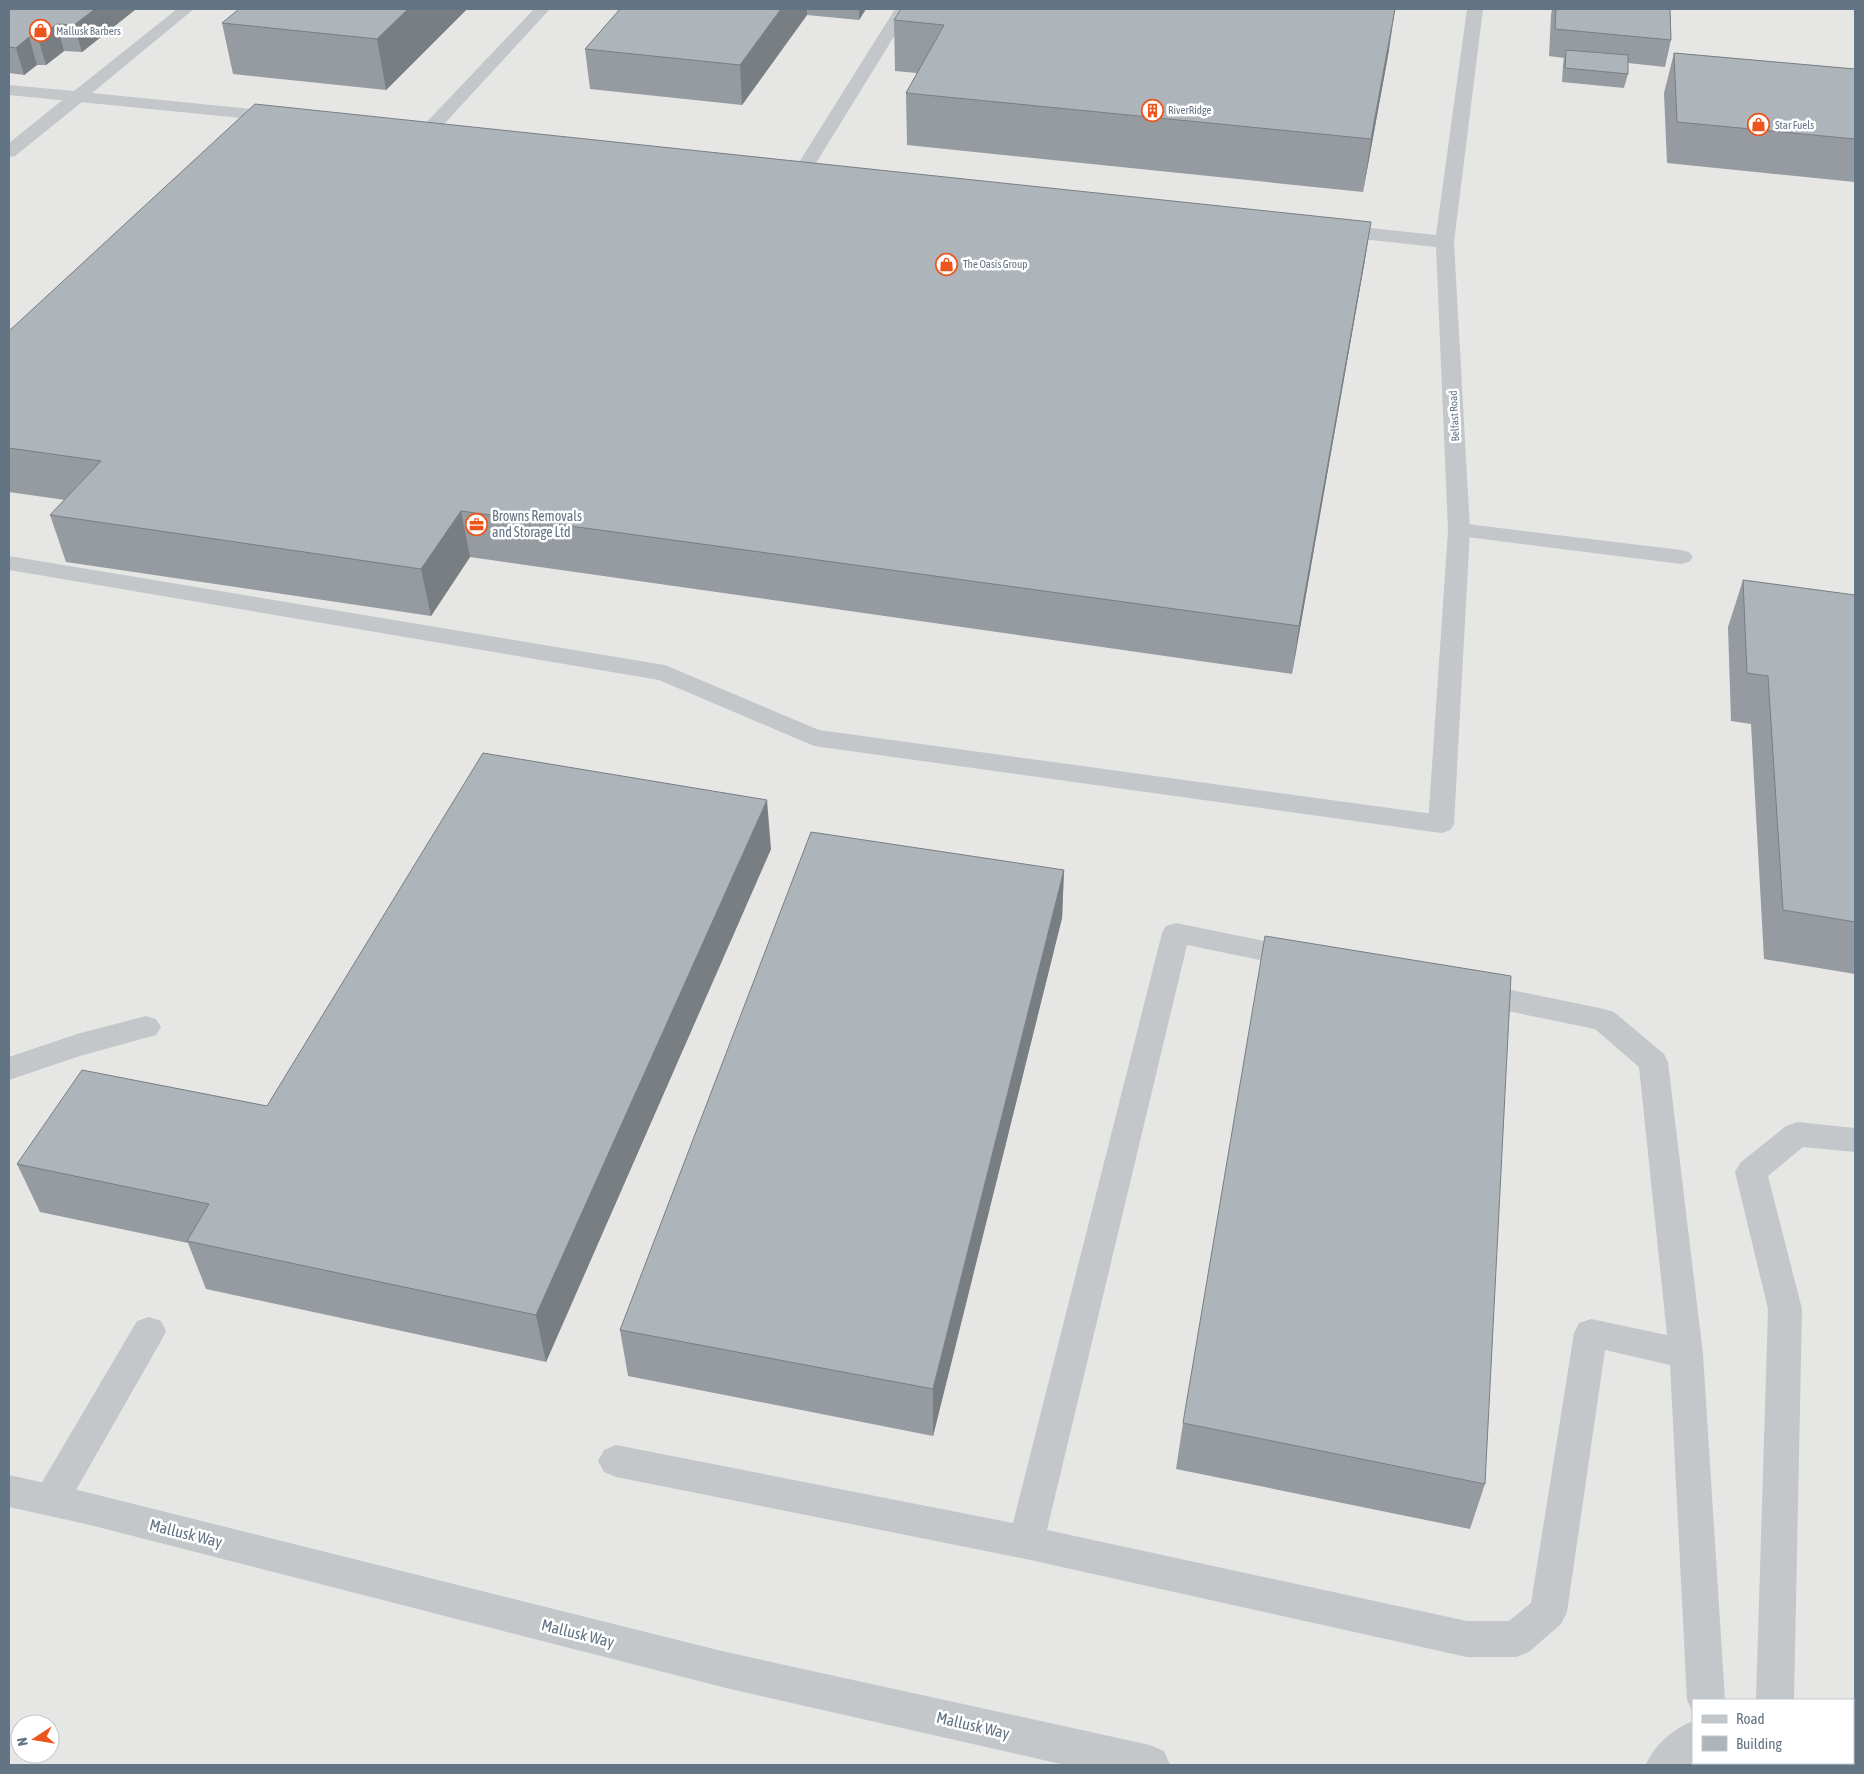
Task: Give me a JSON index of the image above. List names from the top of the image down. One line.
{"streets":{"street":["Belfast Road","Mallusk Way"]},"places":{"shop":["Mallusk Barbers","Star Fuels","The Oasis Group"],"building":["RiverRidge"],"office":["Browns Removals and Storage Ltd"]},"legend":["Road","Building"],"north":"left"}
